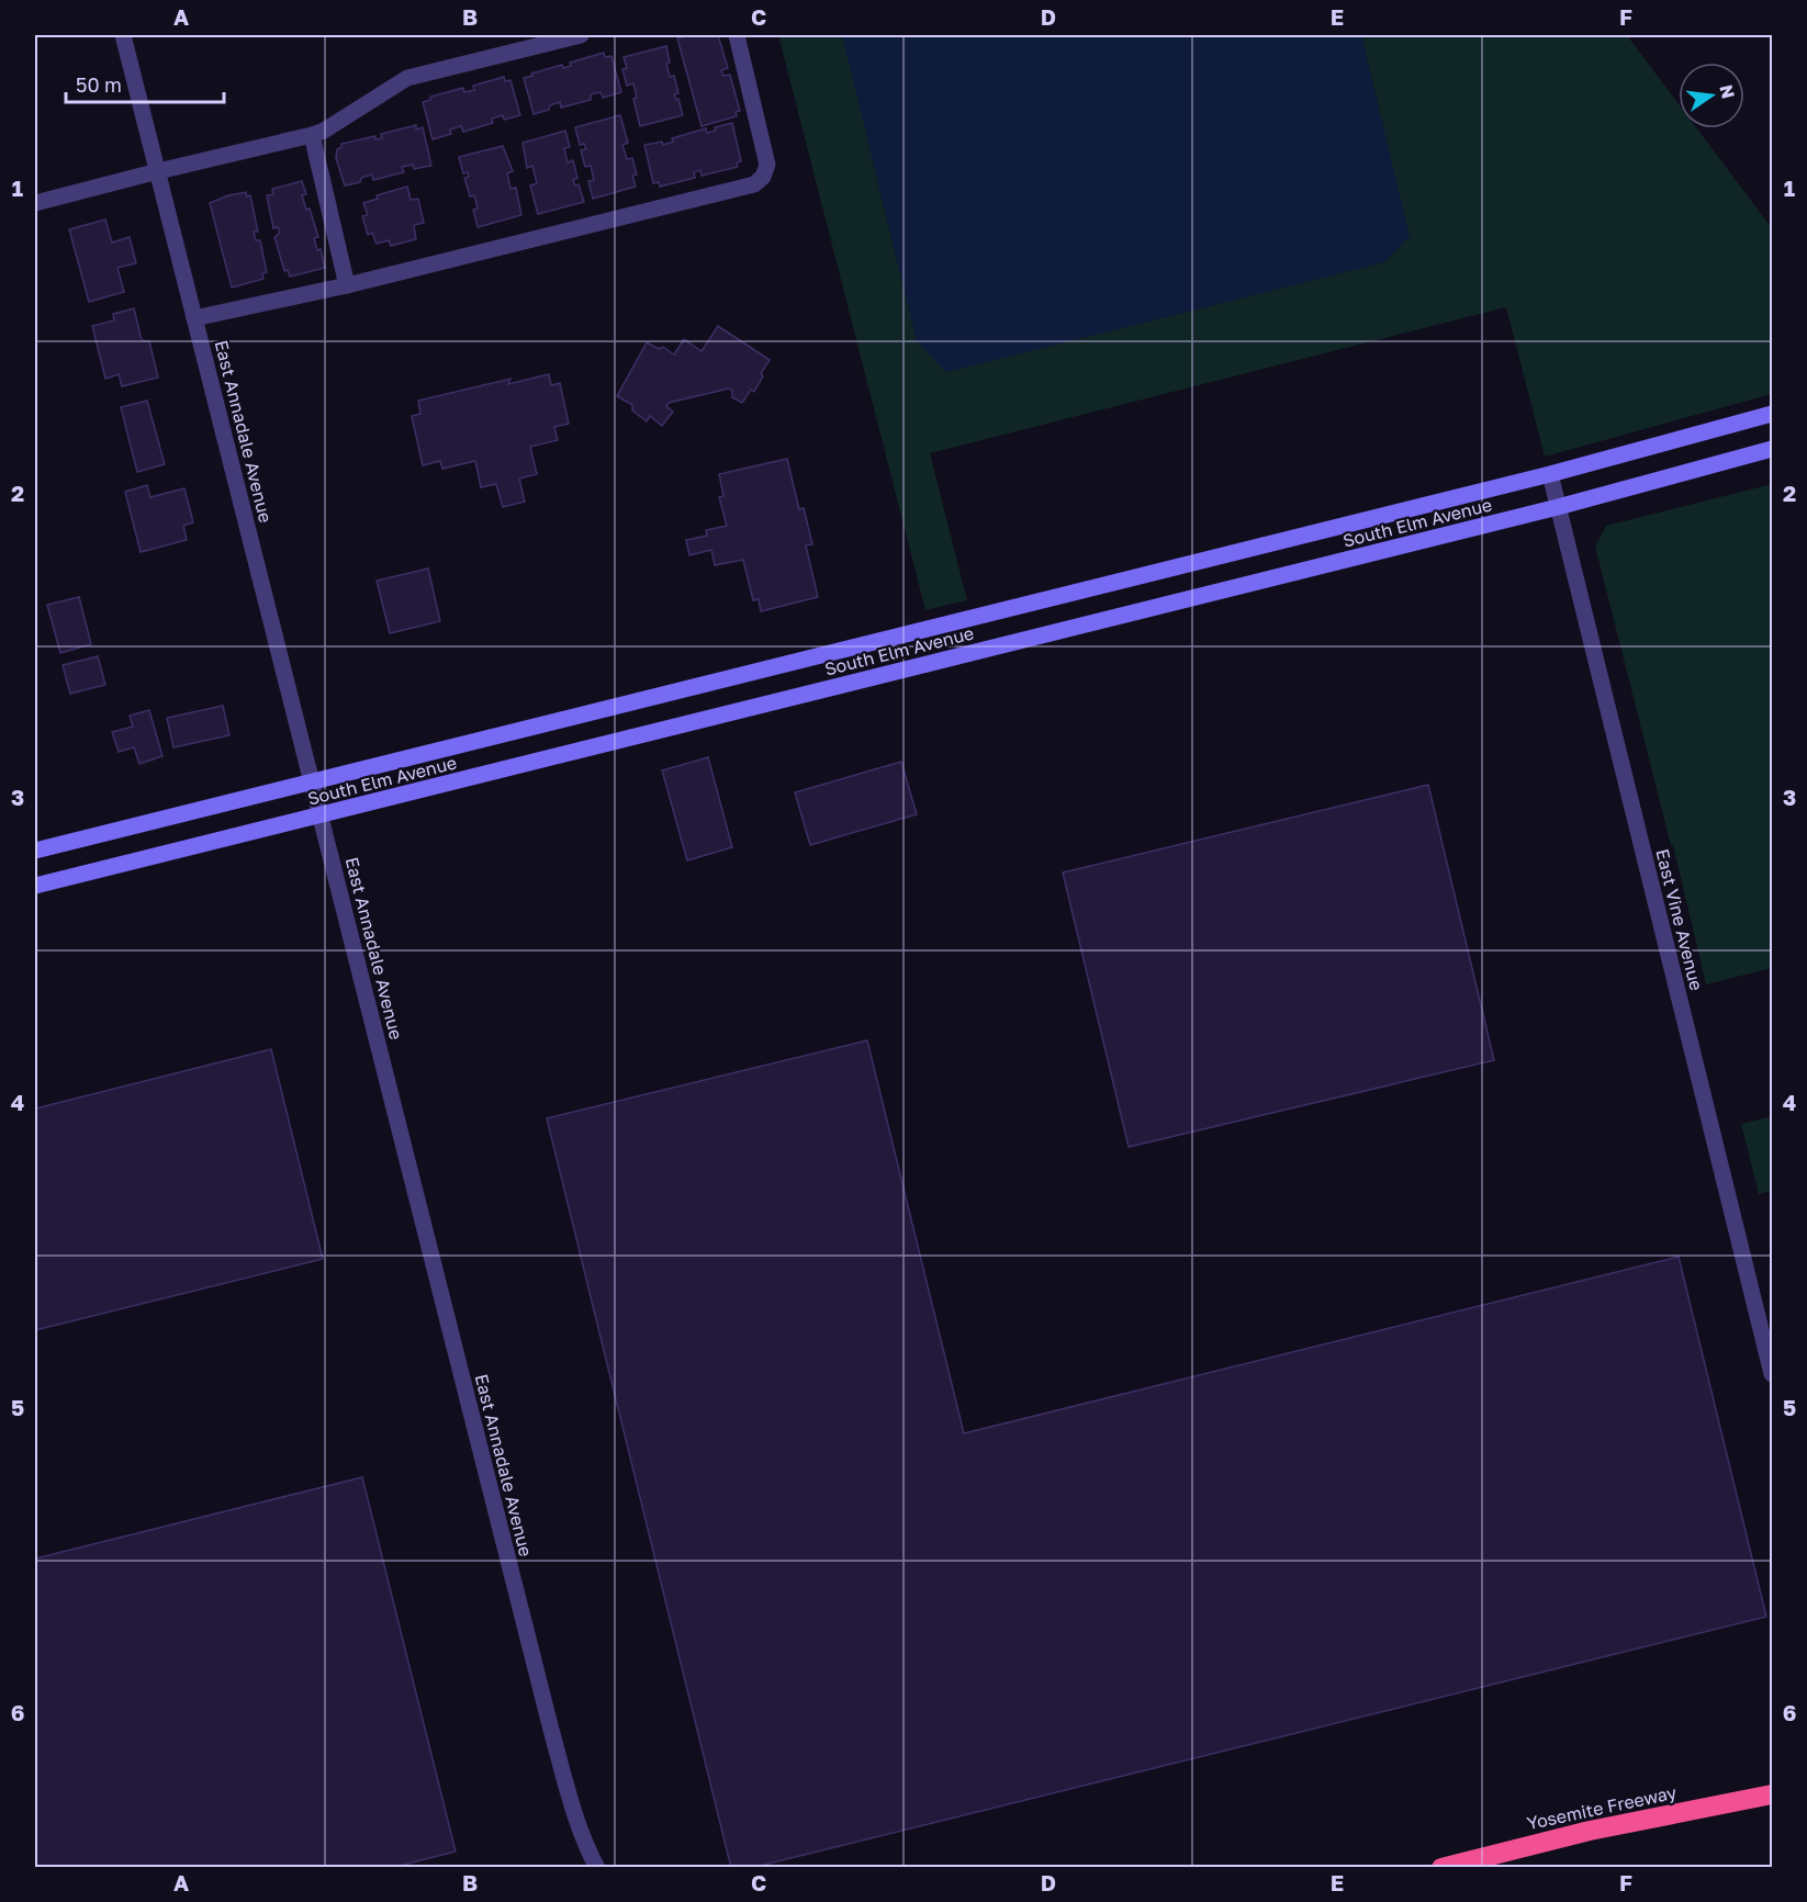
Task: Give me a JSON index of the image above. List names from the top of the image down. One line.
{"streets":{"highway":["Yosemite Freeway"],"main road":["South Elm Avenue"],"street":["East Annadale Avenue","East Vine Avenue"]},"crossings":[["East Annadale Avenue","South Elm Avenue"],["South Elm Avenue","East Vine Avenue"]],"scale_bar":"50 m","north":"right","grid":{"columns":["A","B","C","D","E","F"],"rows":["1","2","3","4","5","6"]}}
